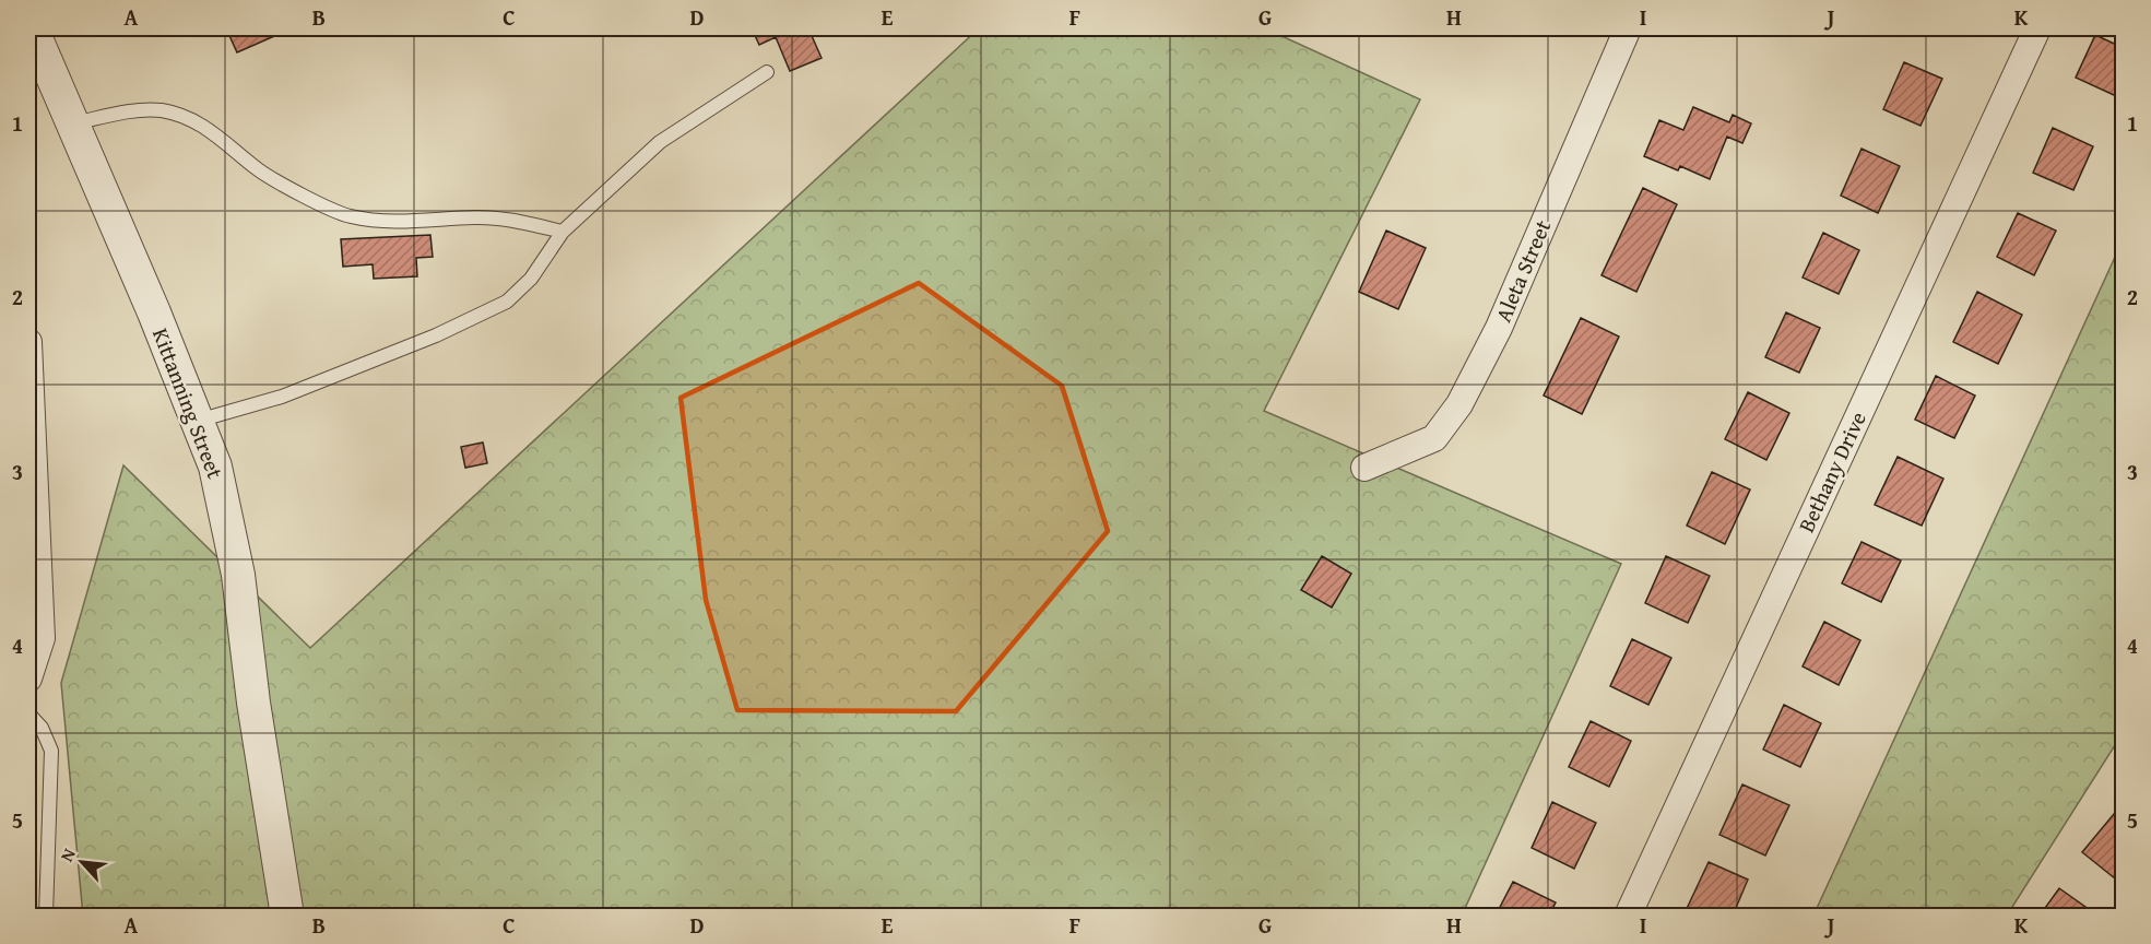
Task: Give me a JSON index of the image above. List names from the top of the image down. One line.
{"streets":{"street":["Aleta Street","Kittanning Street","Bethany Drive"]},"north":"top left","grid":{"columns":["A","B","C","D","E","F","G","H","I","J","K"],"rows":["1","2","3","4","5"]}}
